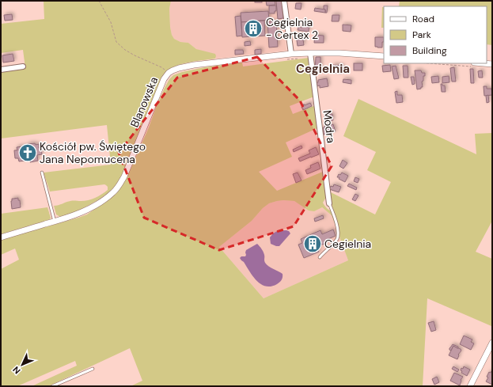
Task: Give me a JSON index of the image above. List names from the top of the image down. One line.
{"streets":{"street":["Blanowska","Modra"]},"crossings":[["Blanowska","Modra"]],"districts":["Cegielnia"],"places":{"building":["Cegielnia - Certex 2","Cegielnia"],"church":["Kościół pw. Świętego Jana Nepomucena"]},"legend":["Road","Park","Building"],"north":"bottom left"}
